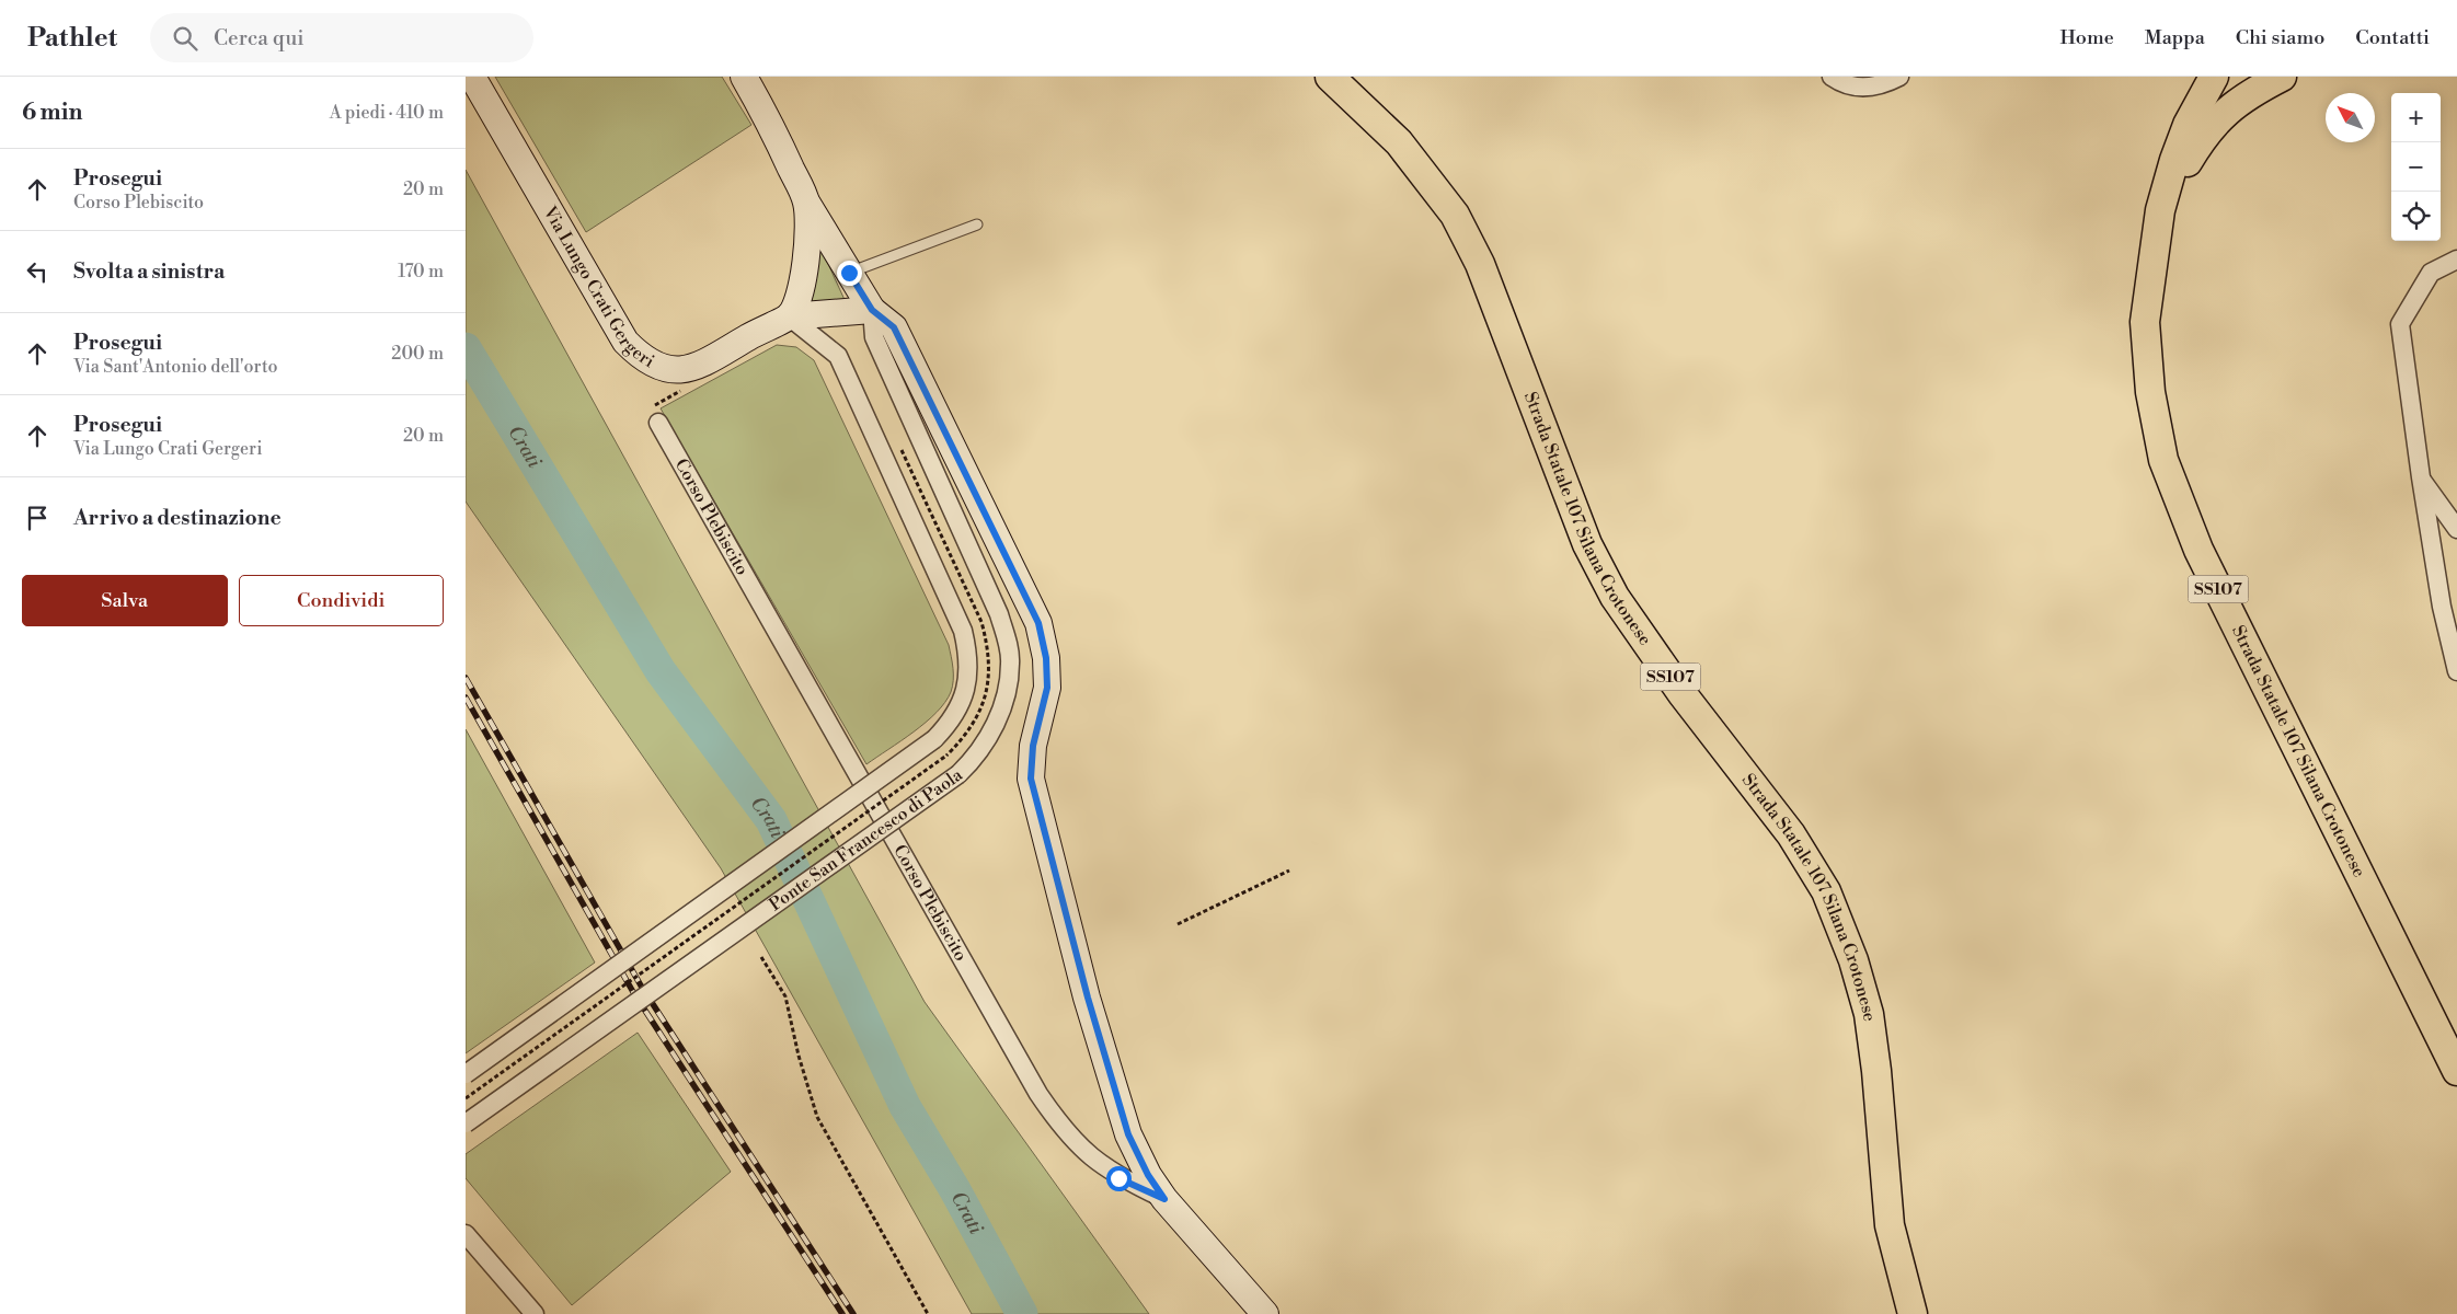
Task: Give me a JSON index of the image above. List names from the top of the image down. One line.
{"streets":{"main road":["Strada Statale 107 Silana Crotonese","SS107"],"street":["Via Lungo Crati Gergeri","Corso Plebiscito","Ponte San Francesco di Paola"]},"crossings":[["Via Lungo Crati Gergeri","Ponte San Francesco di Paola"]],"water":["Crati"],"north":"top left","page":{"header":"Pathlet","search":"Cerca qui","nav":["Home","Mappa","Chi siamo","Contatti"],"heading":["6 min","A piedi · 410 m"],"map_buttons":["+","−"],"list":[["Prosegui","Corso Plebiscito","20 m"],["Svolta a sinistra","170 m"],["Prosegui","Via Sant'Antonio dell'orto","200 m"],["Prosegui","Via Lungo Crati Gergeri","20 m"],"Arrivo a destinazione"],"buttons":["Salva","Condividi"]}}
